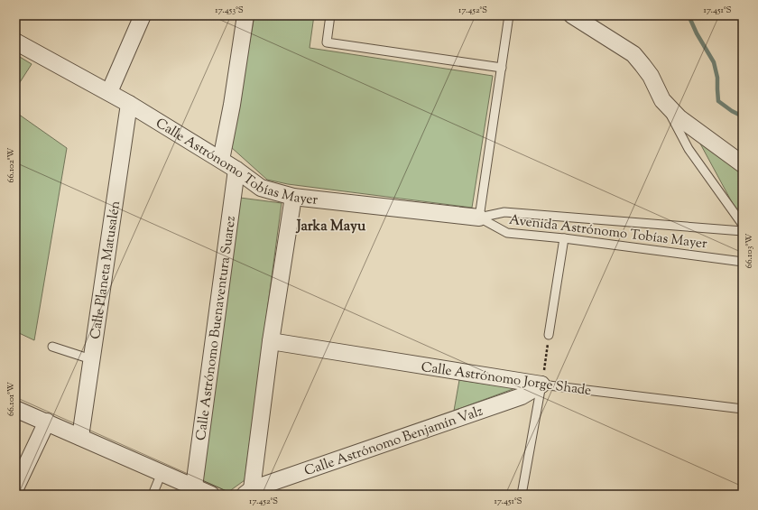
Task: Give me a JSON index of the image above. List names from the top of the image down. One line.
{"streets":{"street":["Calle Astrónomo Tobías Mayer","Calle Planeta Matusalén","Calle Astrónomo Buenaventura Suarez","Calle Astrónomo Jorge Shade","Calle Astrónomo Benjamín Valz"],"lane":["Avenida Astrónomo Tobías Mayer"]},"crossings":[["Calle Astrónomo Tobías Mayer","Avenida Astrónomo Tobías Mayer"],["Calle Astrónomo Tobías Mayer","Calle Planeta Matusalén"],["Calle Astrónomo Tobías Mayer","Calle Astrónomo Buenaventura Suarez"],["Calle Astrónomo Jorge Shade","Calle Astrónomo Benjamín Valz"]],"districts":["Jarka Mayu"],"coordinates":["17.453°S","17.452°S","17.451°S","66.102°W","66.103°W","66.101°W"]}
